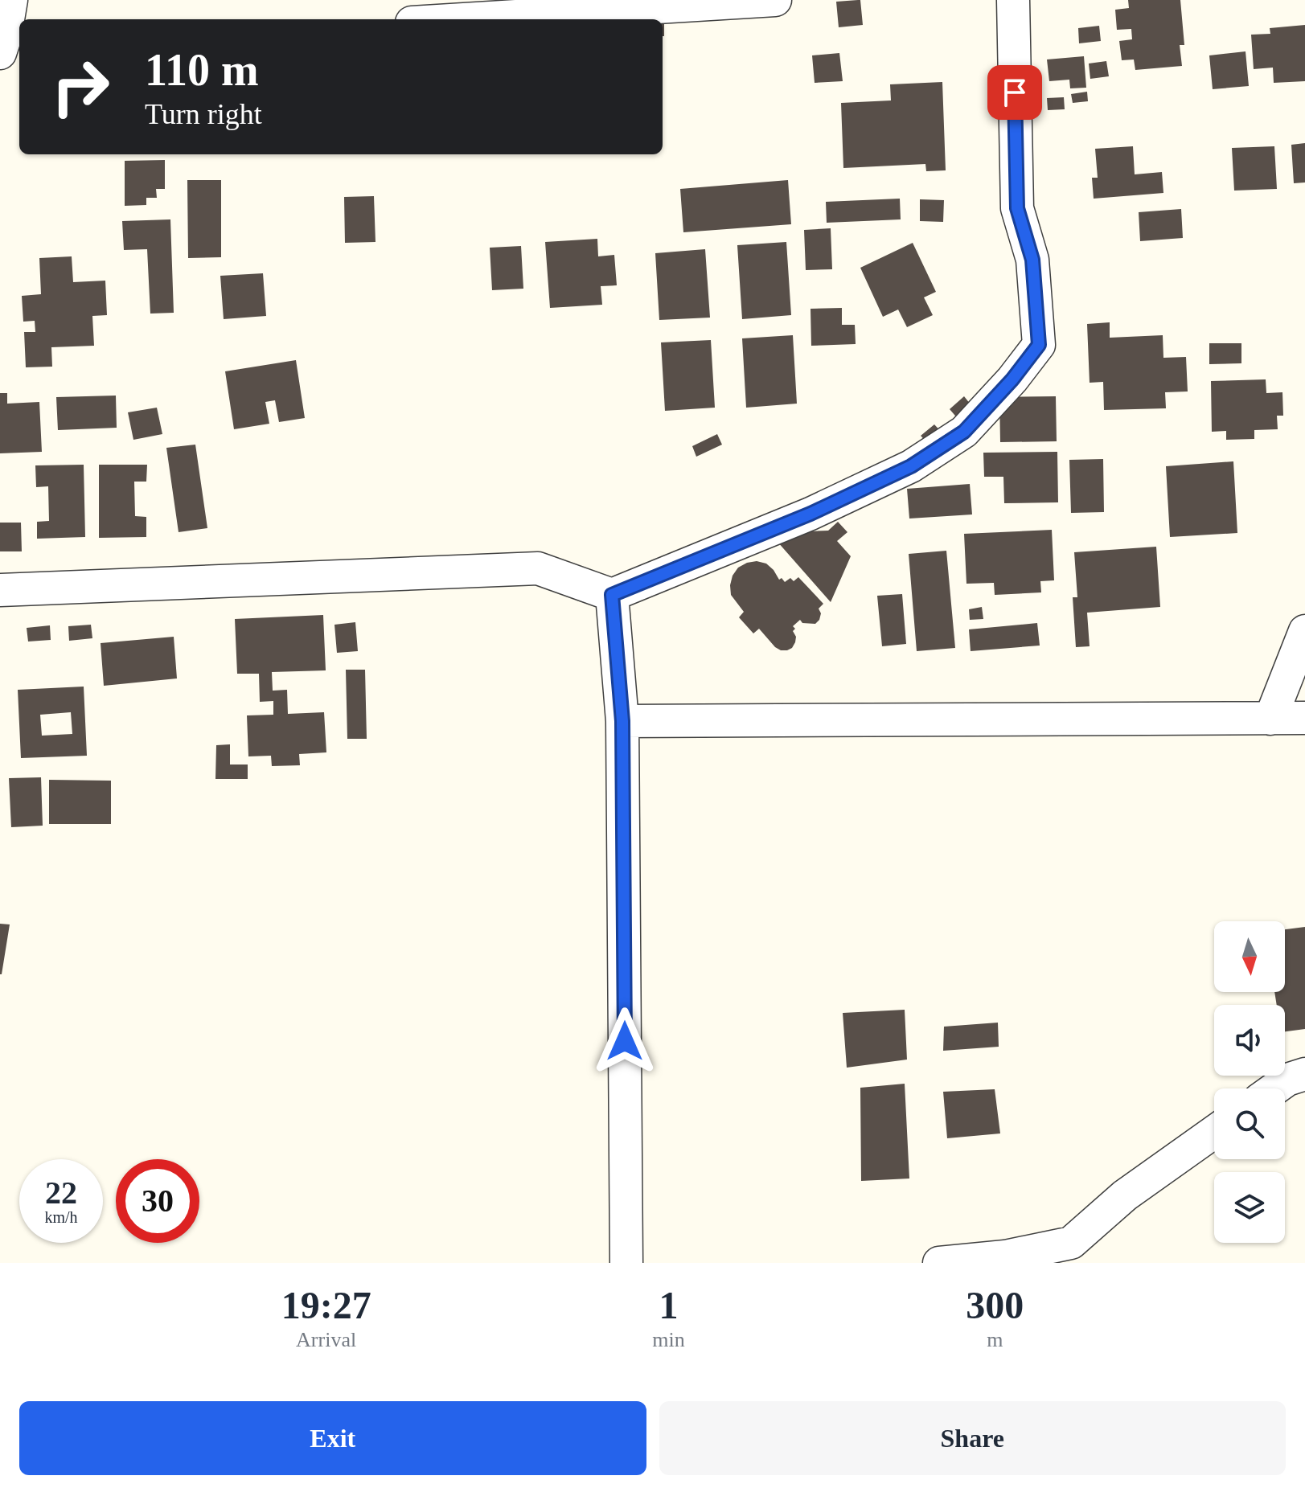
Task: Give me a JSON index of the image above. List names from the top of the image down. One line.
{"north":"bottom","page":{"turn":["110 m","Turn right"],"speed":"22 km/h","limit":"30","eta":["19:27","Arrival","1","min","300","m"],"buttons":["Exit","Share"]}}
